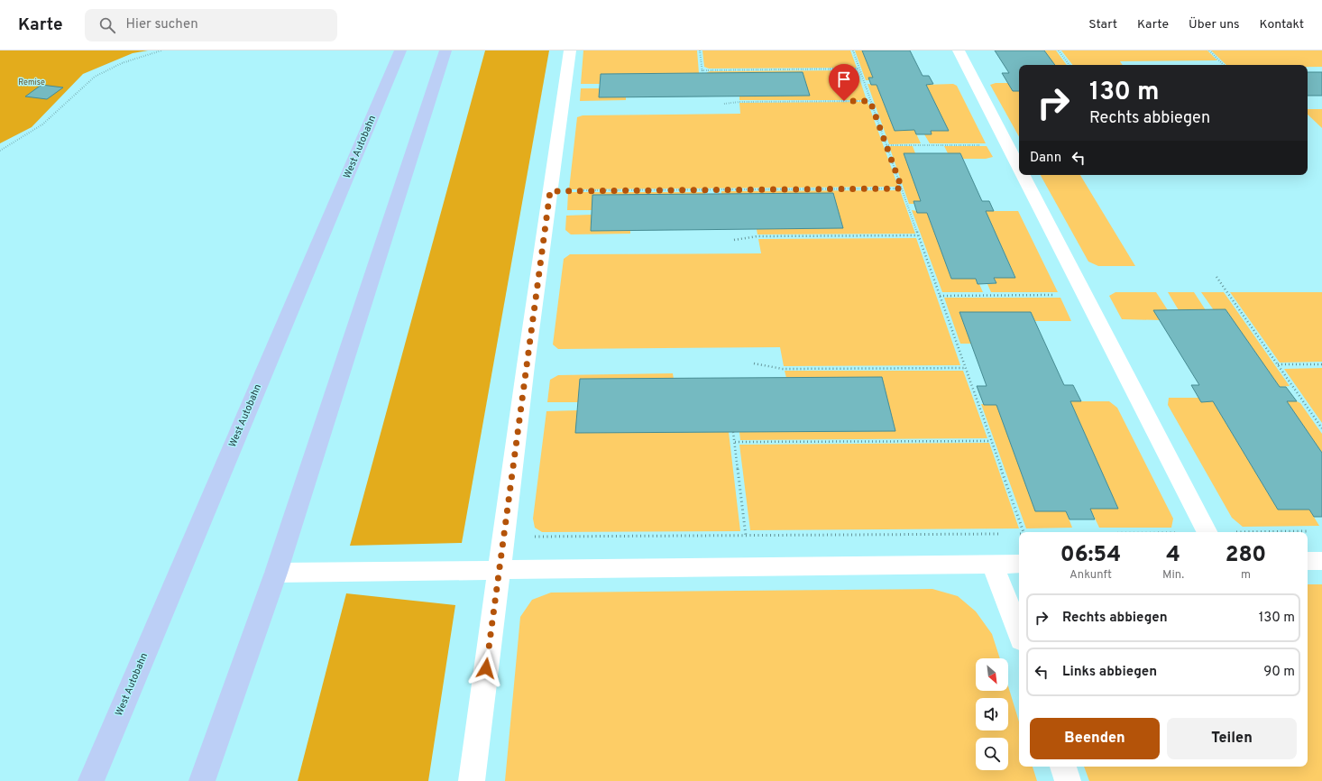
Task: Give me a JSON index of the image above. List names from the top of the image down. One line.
{"streets":{"highway":["West Autobahn"]},"parks":["Remise"],"north":"bottom right","page":{"header":"Karte","search":"Hier suchen","nav":["Start","Karte","Über uns","Kontakt"],"turn":["130 m","Rechts abbiegen"],"then":"Dann","eta":["06:54","Ankunft","4","Min.","280","m"],"list":[{"name":"Rechts abbiegen","value":"130 m"},{"name":"Links abbiegen","value":"90 m"}],"buttons":["Beenden","Teilen"]}}
